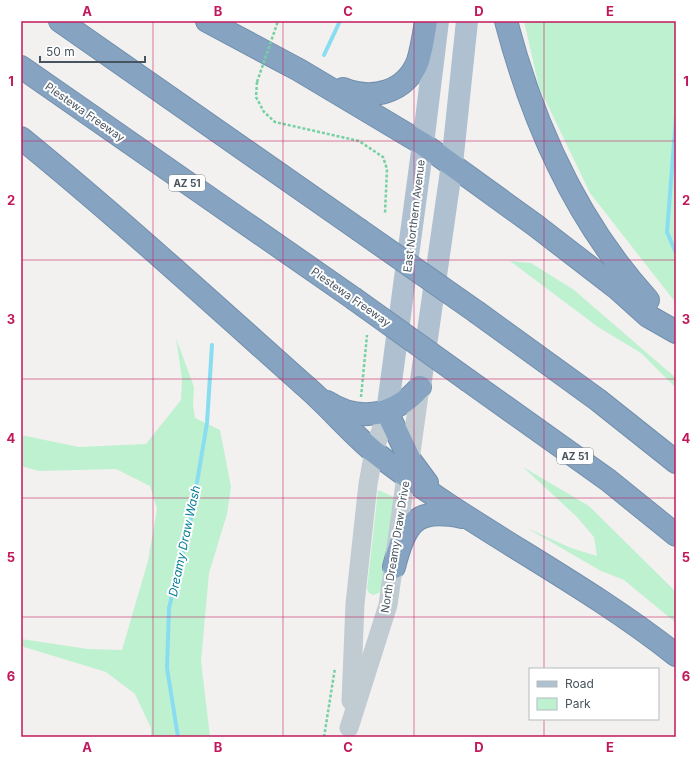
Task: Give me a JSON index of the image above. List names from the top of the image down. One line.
{"streets":{"highway":["Piestewa Freeway","AZ 51"],"main road":["East Northern Avenue"],"street":["North Dreamy Draw Drive"]},"crossings":[["East Northern Avenue","North Dreamy Draw Drive"]],"water":["Dreamy Draw Wash"],"legend":["Road","Park"],"scale_bar":"50 m","grid":{"columns":["A","B","C","D","E"],"rows":["1","2","3","4","5","6"]}}
